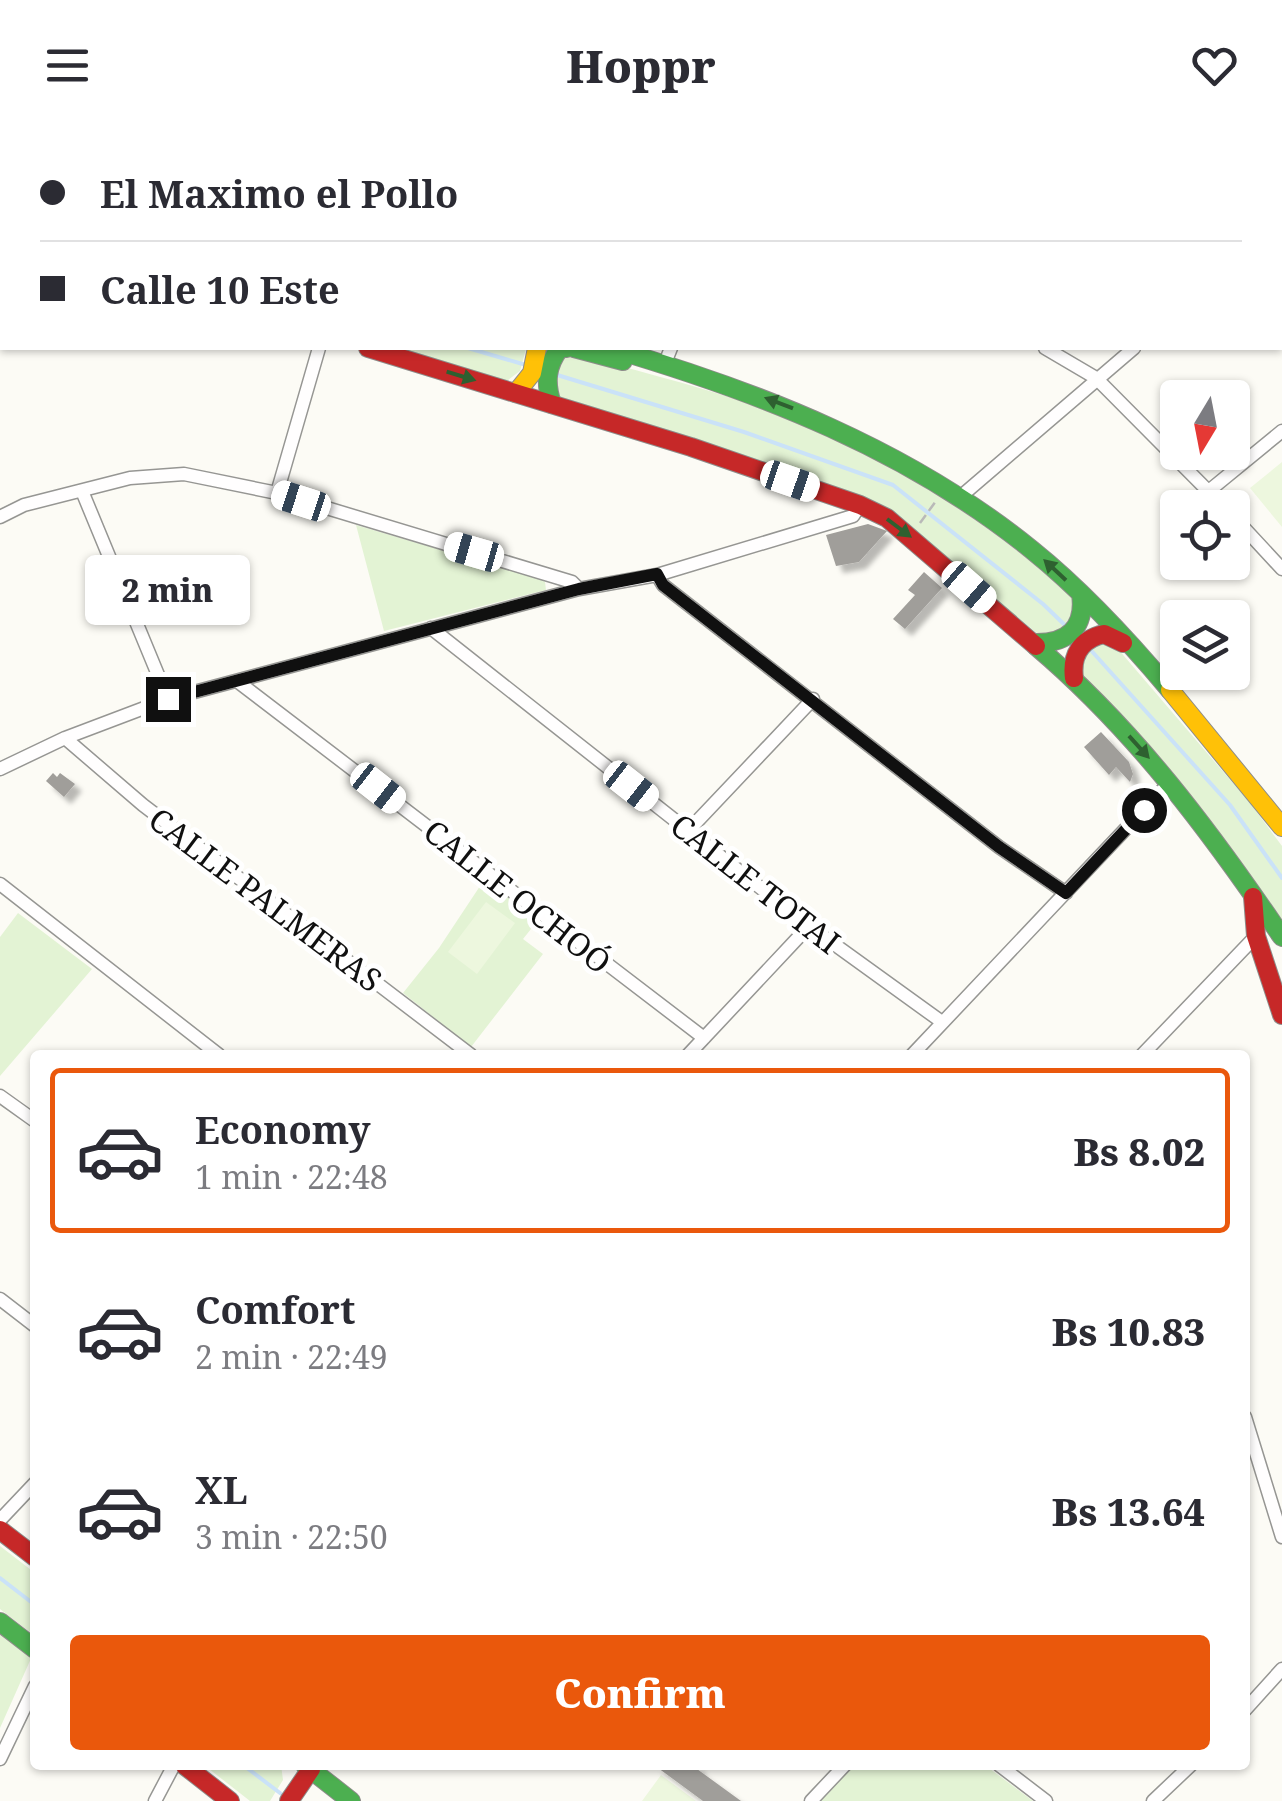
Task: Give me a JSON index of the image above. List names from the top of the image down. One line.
{"streets":{"street":["CALLE TOTAI","CALLE OCHOÓ","CALLE PALMERAS"]},"north":"bottom","page":{"header":"Hoppr","banner":["El Maximo el Pollo","Calle 10 Este"],"bubble":"2 min","list":[{"name":"Economy","note":"1 min · 22:48","value":"Bs 8.02"},{"name":"Comfort","note":"2 min · 22:49","value":"Bs 10.83"},{"name":"XL","note":"3 min · 22:50","value":"Bs 13.64"}],"buttons":"Confirm"}}
